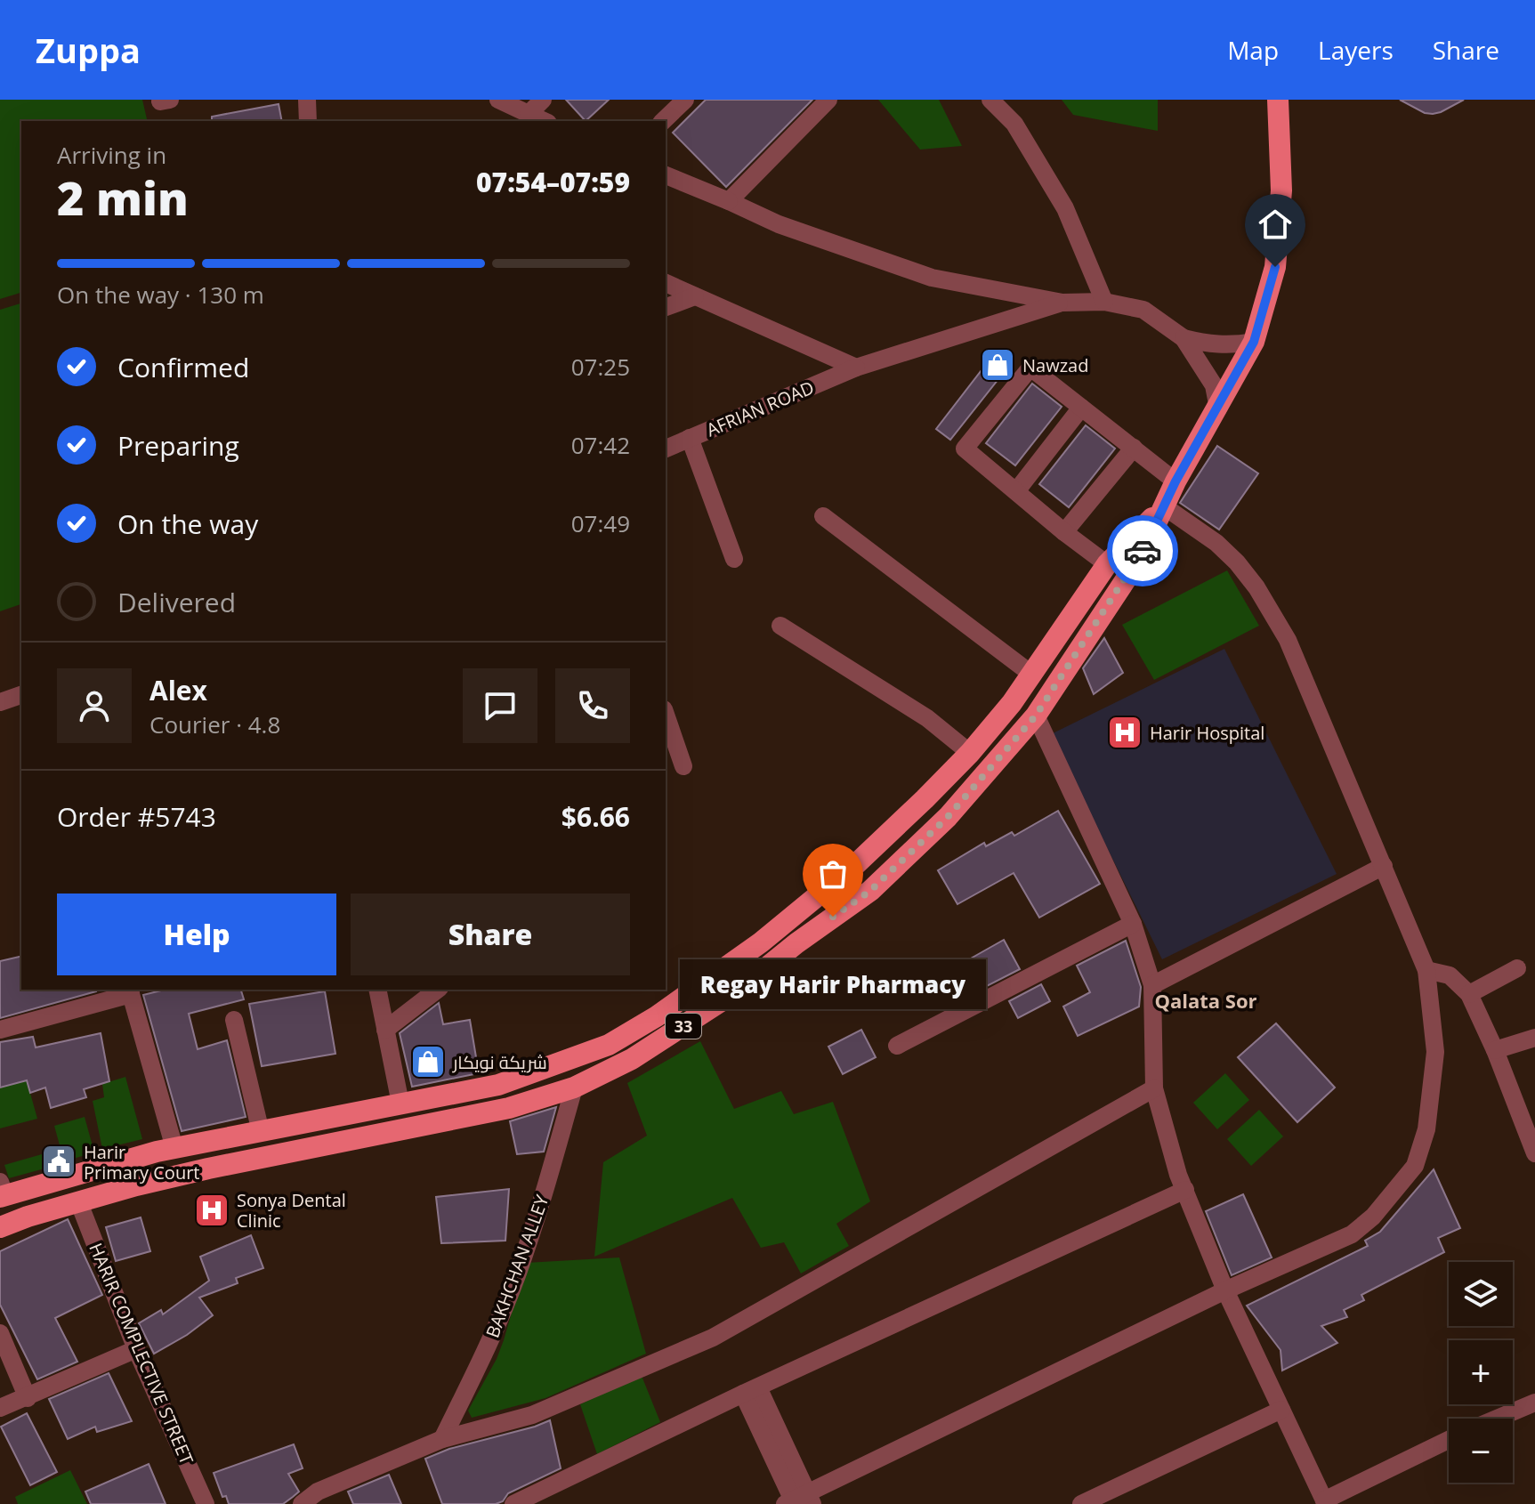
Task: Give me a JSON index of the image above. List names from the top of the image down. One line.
{"streets":{"main road":["33"],"street":["AFRIAN ROAD","BAKHCHAN ALLEY","HARIR COMPLECTIVE STREET"]},"crossings":[["33","BAKHCHAN ALLEY"],["33","HARIR COMPLECTIVE STREET"]],"districts":["Qalata Sor"],"places":{"shop":["Nawzad","شريكة نويكار"],"hospital":["‌Harir Hospital","Sonya Dental Clinic"],"other":["Regay Harir Pharmacy"],"public building":["Harir Primary Court"]},"page":{"header":"Zuppa","nav":["Map","Layers","Share"],"heading":["2 min","Arriving in","07:54–07:59"],"panel":["Alex","Courier · 4.8","Order #5743","$6.66"],"bar":"On the way · 130 m","list":[["Confirmed","07:25"],["Preparing","07:42"],["On the way","07:49"],"Delivered"],"buttons":["Help","Share"],"bubble":"Regay Harir Pharmacy","map_buttons":["+","−"]}}
